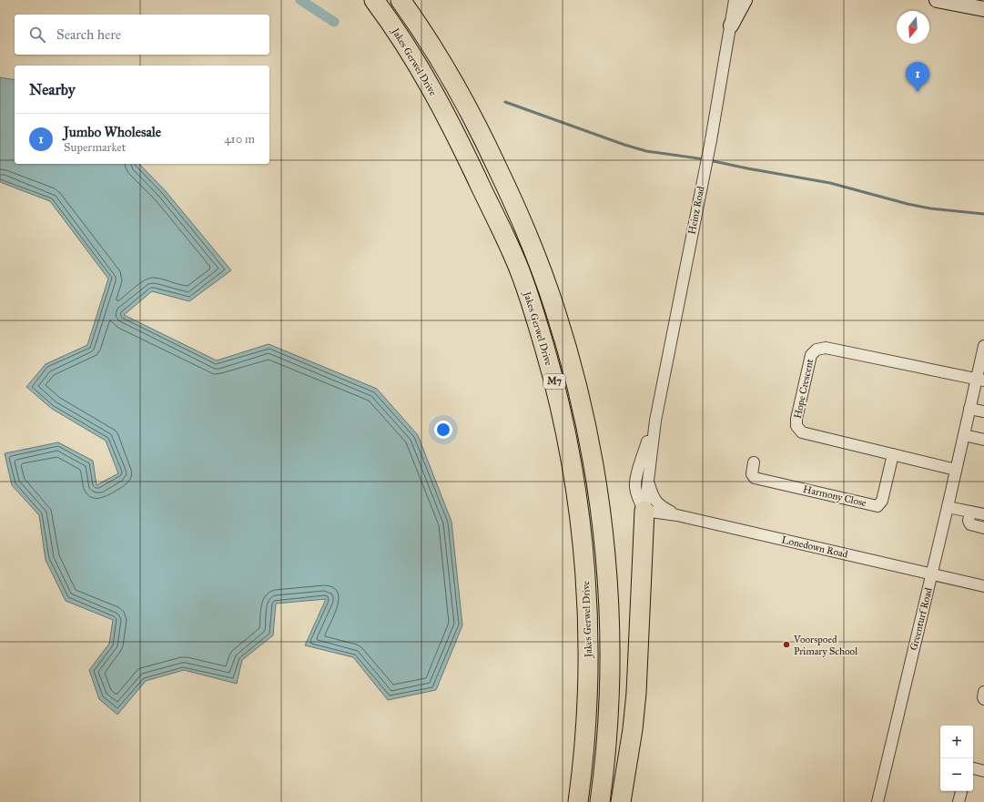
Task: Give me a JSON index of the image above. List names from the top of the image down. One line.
{"streets":{"highway":["Jakes Gerwel Drive","M7"],"street":["Heinz Road","Hope Crescent","Harmony Close","Lonedown Road","Greenturf Road"]},"crossings":[["Heinz Road","Lonedown Road"],["Hope Crescent","Harmony Close"],["Hope Crescent","Greenturf Road"],["Lonedown Road","Greenturf Road"]],"places":["Voorspoed Primary School"],"north":"bottom","page":{"search":"Search here","pins":"1","heading":"Nearby","list":[{"mark":"1","name":"Jumbo Wholesale","note":"Supermarket","value":"410 m"}],"map_buttons":["+","−"]}}
